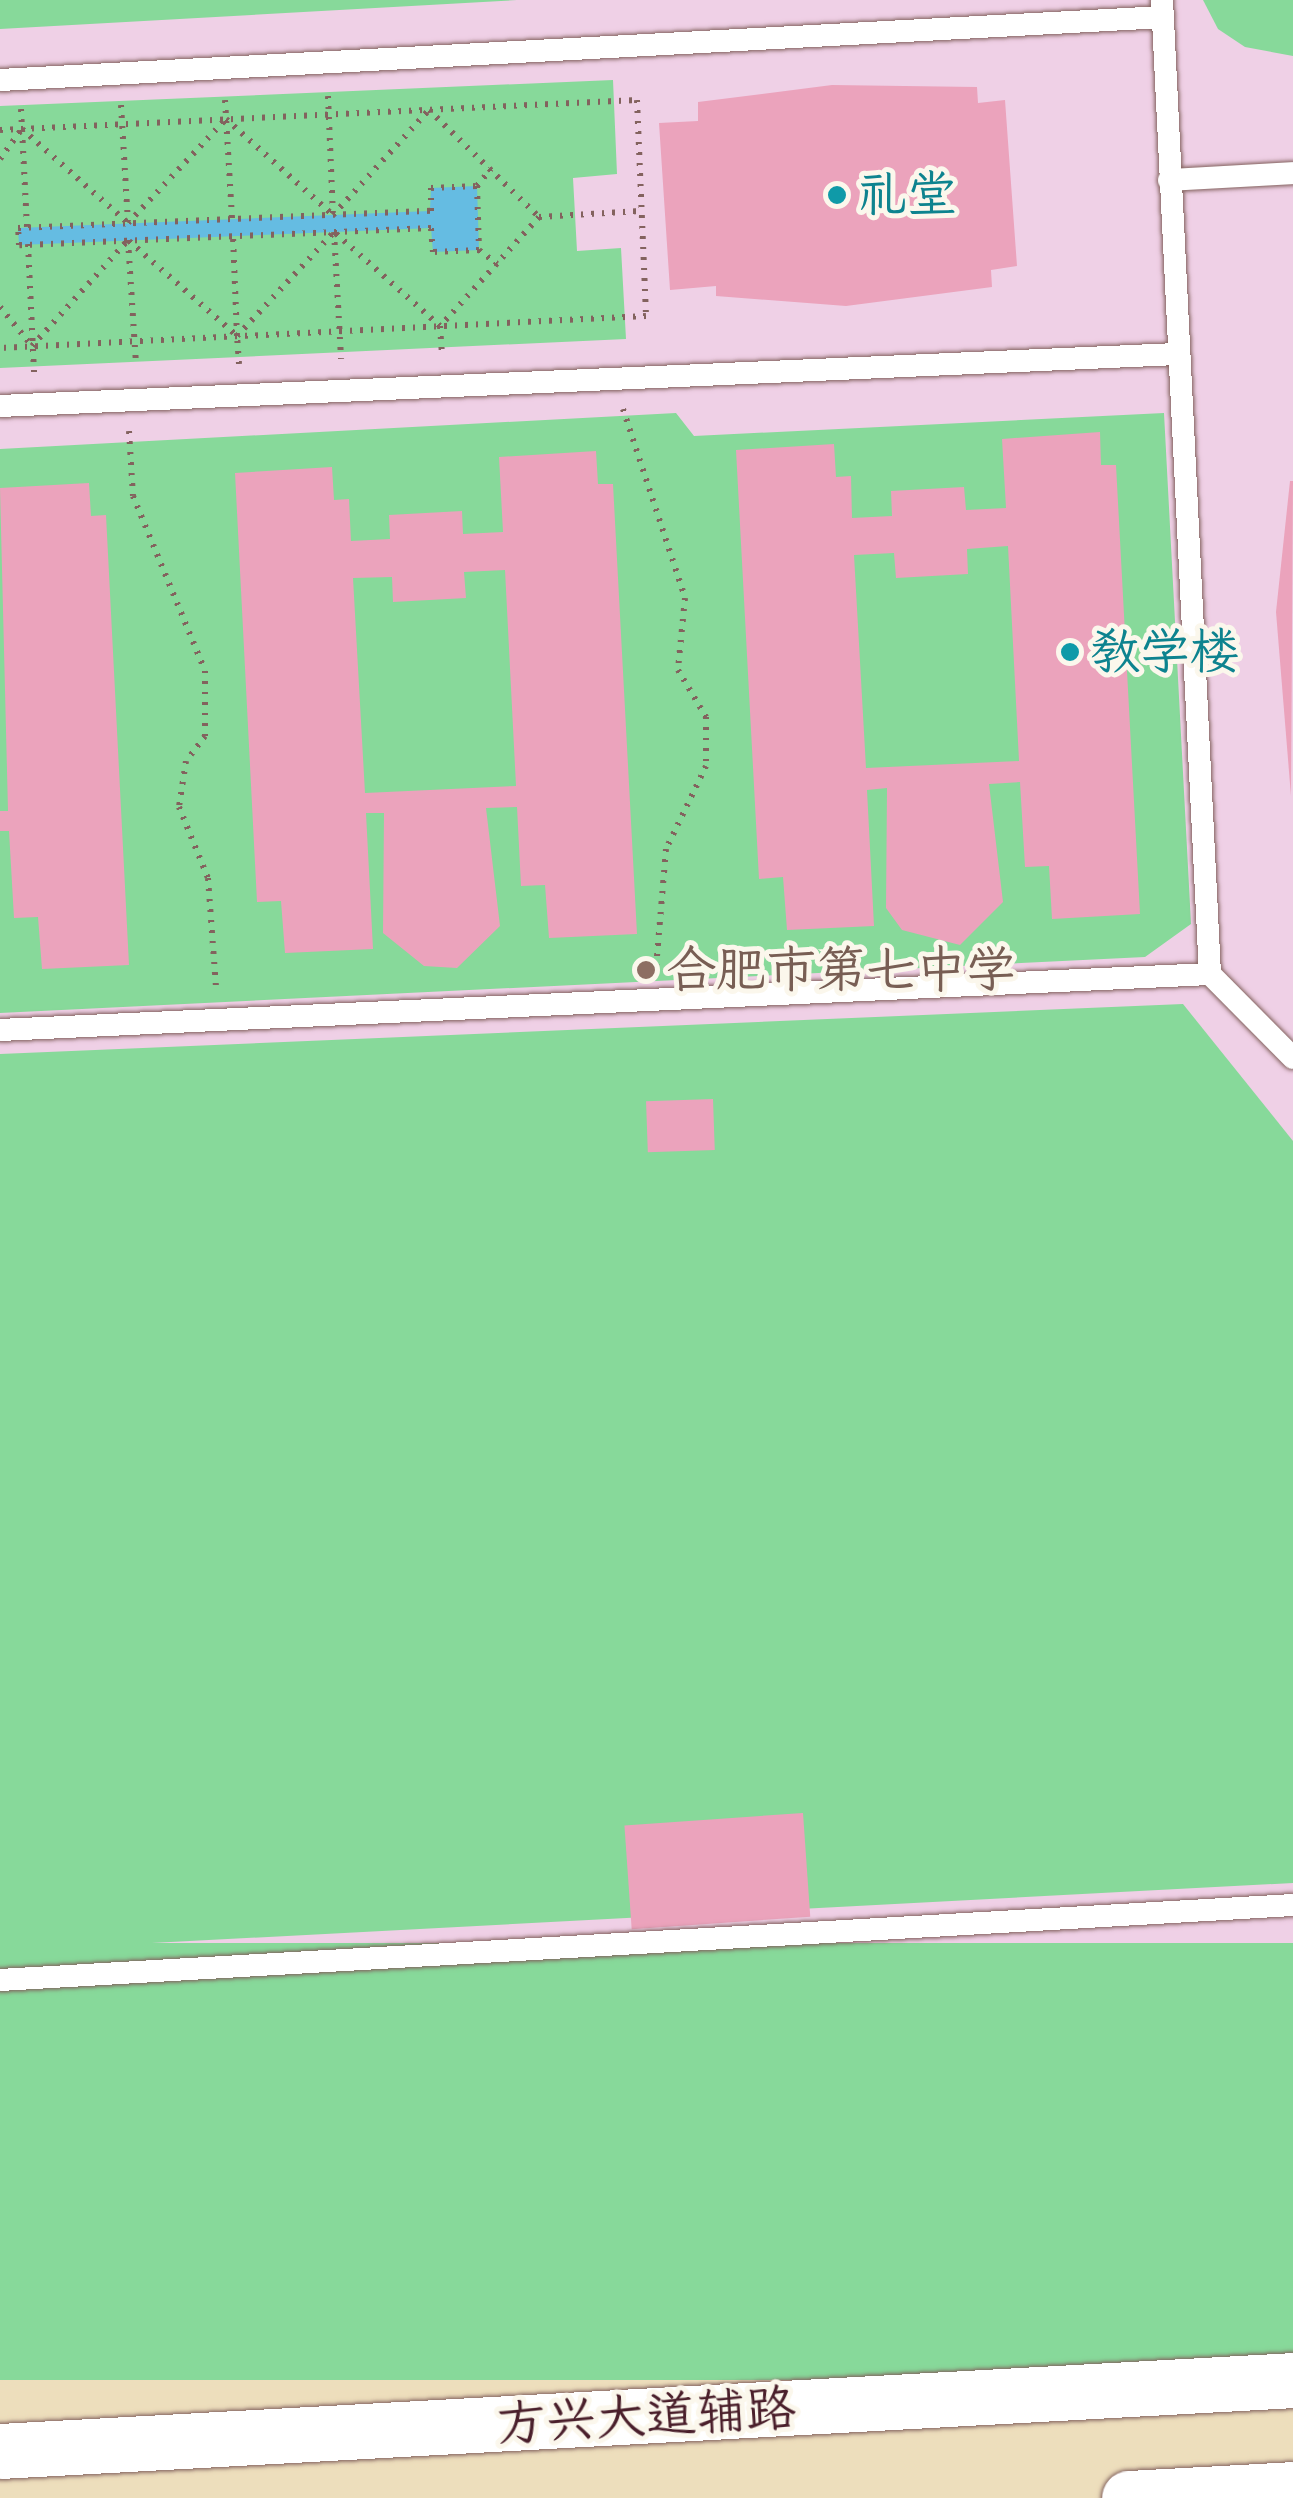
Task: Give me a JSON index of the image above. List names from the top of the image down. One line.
{"streets":{"main road":["方兴大道辅路"]},"places":["礼堂","教学楼","合肥市第七中学"]}
